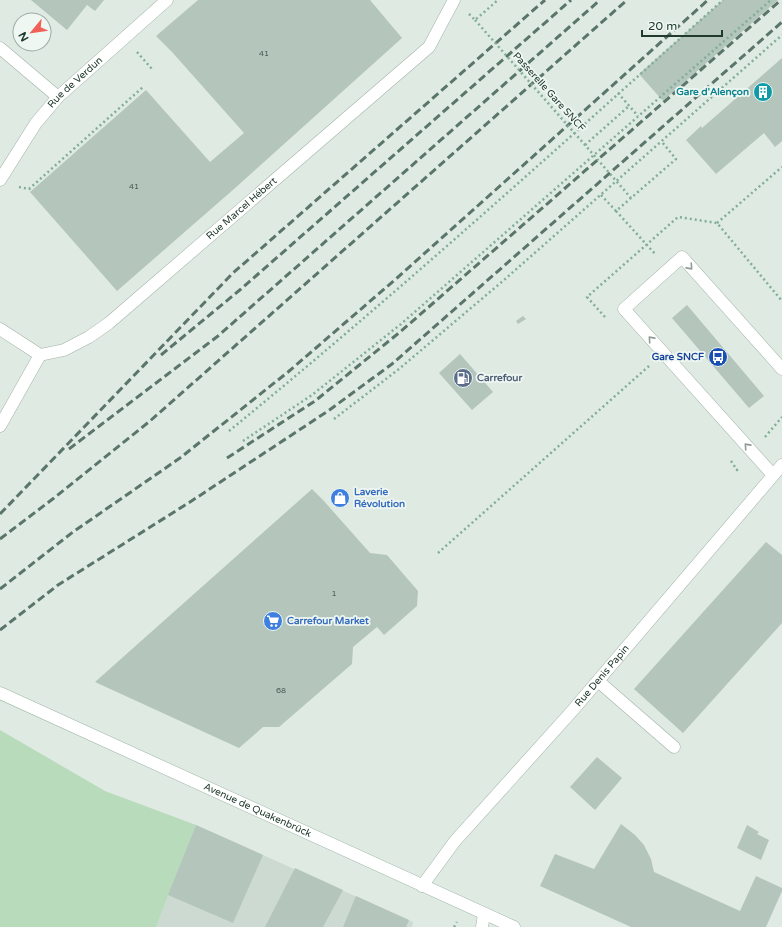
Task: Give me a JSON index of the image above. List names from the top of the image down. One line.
{"streets":{"street":["Rue de Verdun","Rue Marcel Hébert","Rue Denis Papin","Avenue de Quakenbrück"],"path":["Passerelle Gare SNCF"]},"crossings":[["Rue Denis Papin","Avenue de Quakenbrück"]],"places":{"building":["Gare d'Alençon"],"bus stop":["Gare SNCF"],"fuel station":["Carrefour"],"shop":["Laverie Révolution"],"supermarket":["Carrefour Market"]},"house_numbers":["41","41","1","68"],"scale_bar":"20 m","north":"bottom left"}
